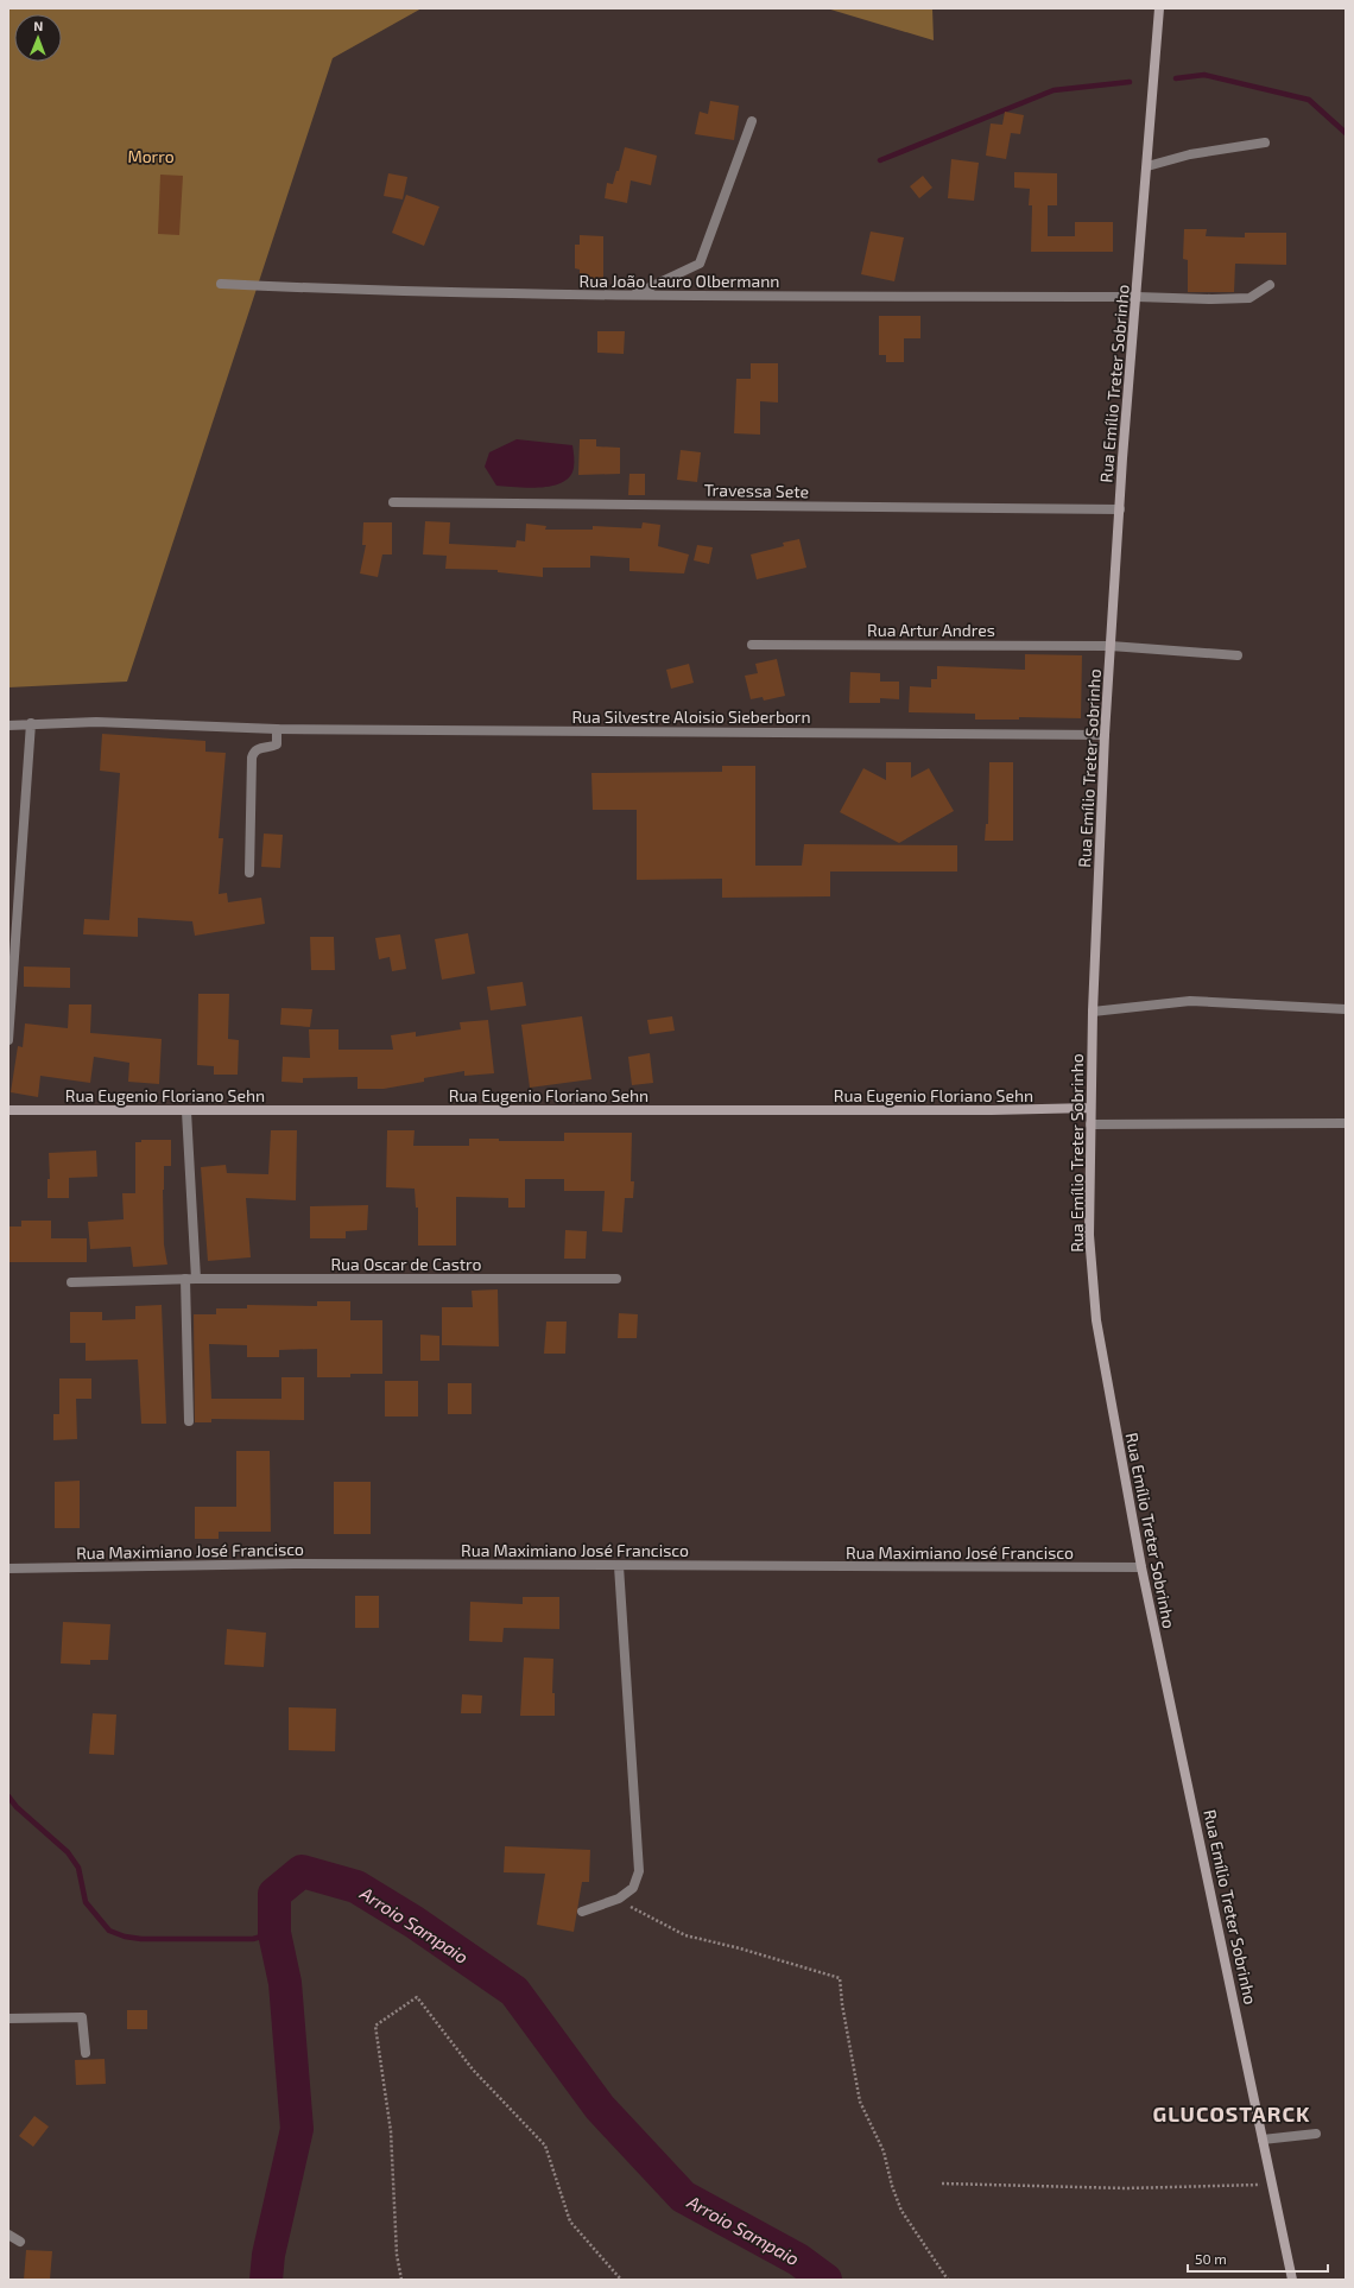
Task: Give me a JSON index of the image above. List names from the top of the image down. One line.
{"streets":{"main road":["Rua Emílio Treter Sobrinho","Rua Eugenio Floriano Sehn"],"street":["Rua João Lauro Olbermann","Travessa Sete","Rua Artur Andres","Rua Silvestre Aloisio Sieberborn","Rua Oscar de Castro","Rua Maximiano José Francisco"]},"crossings":[["Rua João Lauro Olbermann","Rua Emílio Treter Sobrinho"],["Rua Emílio Treter Sobrinho","Travessa Sete"],["Rua Emílio Treter Sobrinho","Rua Artur Andres"],["Rua Emílio Treter Sobrinho","Rua Silvestre Aloisio Sieberborn"],["Rua Emílio Treter Sobrinho","Rua Eugenio Floriano Sehn"],["Rua Emílio Treter Sobrinho","Rua Maximiano José Francisco"]],"districts":["GLUCOSTARCK"],"water":["Arroio Sampaio"],"parks":["Morro"],"scale_bar":"50 m","north":"top"}
